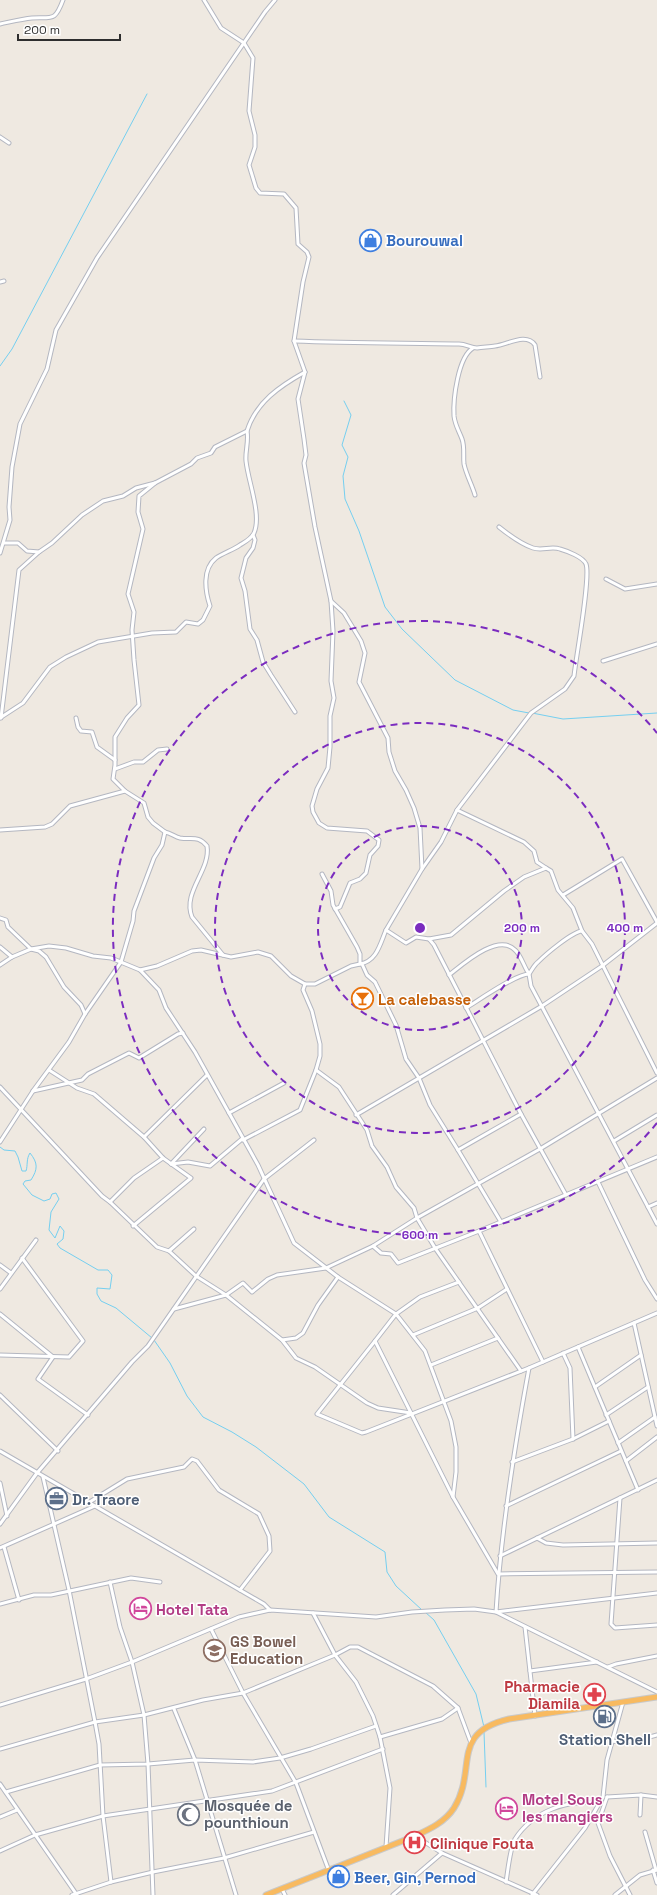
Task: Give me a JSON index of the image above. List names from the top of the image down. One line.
{"places":{"shop":["Bourouwal","Beer, Gin, Pernod"],"bar":["La calebasse"],"office":["Dr. Traore"],"hotel":["Hotel Tata","Motel Sous les mangiers"],"school or university":["GS Bowel Education"],"pharmacy":["Pharmacie Diamila"],"fuel station":["Station Shell"],"mosque":["Mosquée de pounthioun"],"hospital":["Clinique Fouta"]},"scale_bar":"200 m","rings":["200 m","400 m","600 m"]}
